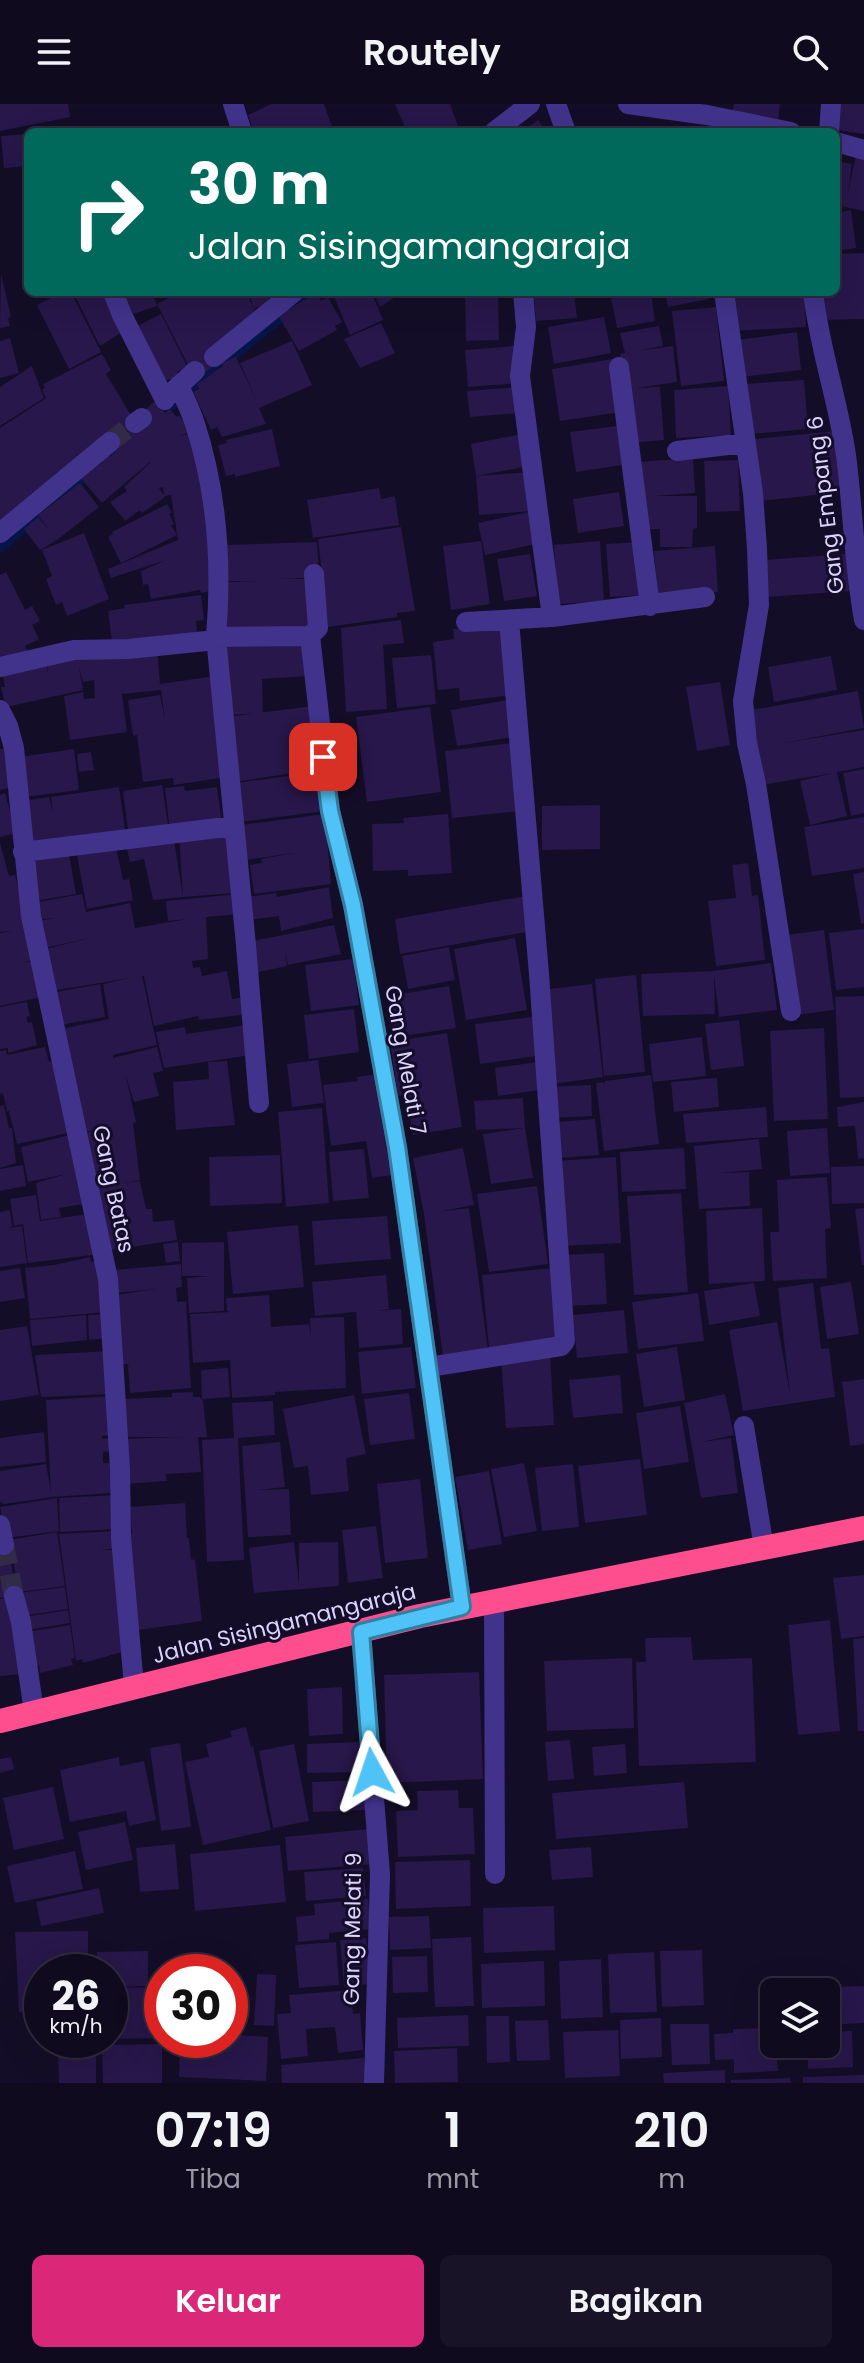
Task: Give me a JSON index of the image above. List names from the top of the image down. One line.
{"streets":{"highway":["Jalan Sisingamangaraja"],"street":["Gang Empang 6","Gang Melati 7","Gang Batas","Gang Melati 9"]},"crossings":[["Gang Melati 7","Jalan Sisingamangaraja"],["Gang Batas","Jalan Sisingamangaraja"],["Jalan Sisingamangaraja","Gang Melati 9"]],"page":{"header":"Routely","turn":["30 m","Jalan Sisingamangaraja"],"speed":"26 km/h","limit":"30","eta":["07:19","Tiba","1","mnt","210","m"],"buttons":["Keluar","Bagikan"]}}
